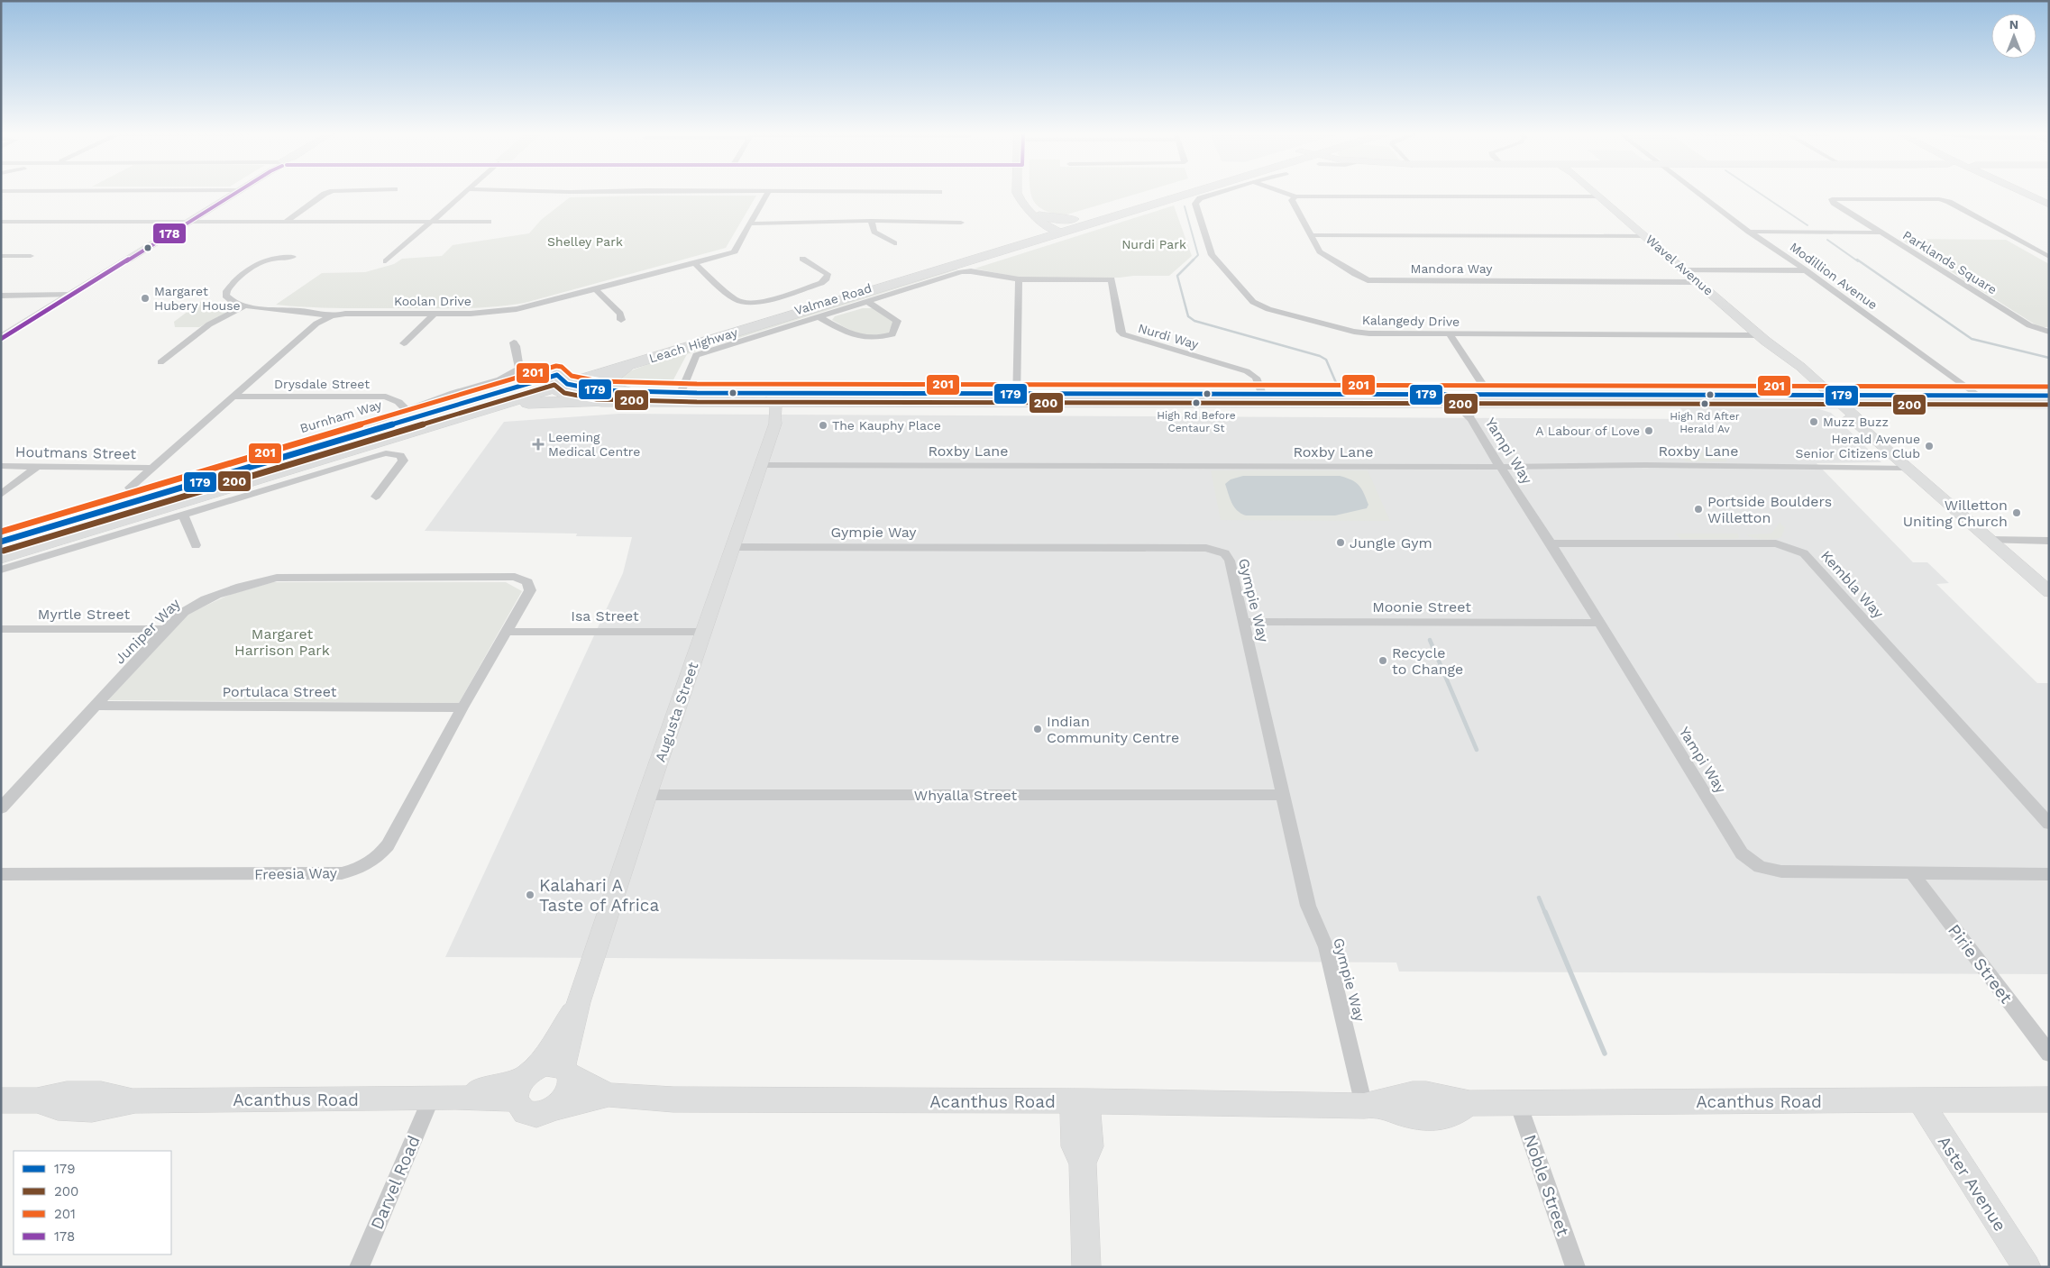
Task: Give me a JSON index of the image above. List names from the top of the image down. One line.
{"streets":{"highway":["Leach Highway"],"street":["Parklands Square","Wavel Avenue","Mandora Way","Modillion Avenue","Valmae Road","Koolan Drive","Kalangedy Drive","Nurdi Way","Drysdale Street","Burnham Way","Roxby Lane","Yampi Way","Houtmans Street","Gympie Way","Kembla Way","Moonie Street","Myrtle Street","Isa Street","Juniper Way","Portulaca Street","Augusta Street","Whyalla Street","Freesia Way","Pirie Street","Acanthus Road","Darvel Road","Aster Avenue","Noble Street"]},"crossings":[["Wavel Avenue","Mandora Way"],["Wavel Avenue","Kalangedy Drive"],["Wavel Avenue","Roxby Lane"],["Valmae Road","Nurdi Way"],["Koolan Drive","Drysdale Street"],["Koolan Drive","Burnham Way"],["Koolan Drive","Houtmans Street"],["Drysdale Street","Burnham Way"],["Roxby Lane","Yampi Way"],["Roxby Lane","Augusta Street"],["Yampi Way","Kembla Way"],["Yampi Way","Moonie Street"],["Yampi Way","Pirie Street"],["Gympie Way","Moonie Street"],["Gympie Way","Augusta Street"],["Gympie Way","Whyalla Street"],["Gympie Way","Acanthus Road"],["Myrtle Street","Juniper Way"],["Isa Street","Augusta Street"],["Isa Street","Freesia Way"],["Juniper Way","Portulaca Street"],["Juniper Way","Freesia Way"],["Portulaca Street","Freesia Way"],["Augusta Street","Whyalla Street"],["Augusta Street","Acanthus Road"],["Acanthus Road","Darvel Road"],["Acanthus Road","Aster Avenue"],["Acanthus Road","Noble Street"]],"parks":["Shelley Park","Nurdi Park","Margaret Harrison Park"],"places":{"other":["Margaret Hubery House","High Rd Before Centaur St","High Rd After Herald Av","Muzz Buzz","The Kauphy Place","A Labour of Love","Herald Avenue Senior Citizens Club","Portside Boulders Willetton","Willetton Uniting Church","Jungle Gym","Recycle to Change","Indian Community Centre","Kalahari A Taste of Africa"],"health":["Leeming Medical Centre"]},"lines":["transit line 178","transit line 201","transit line 179","transit line 200"],"legend":["179","200","201","178"],"north":"top"}
